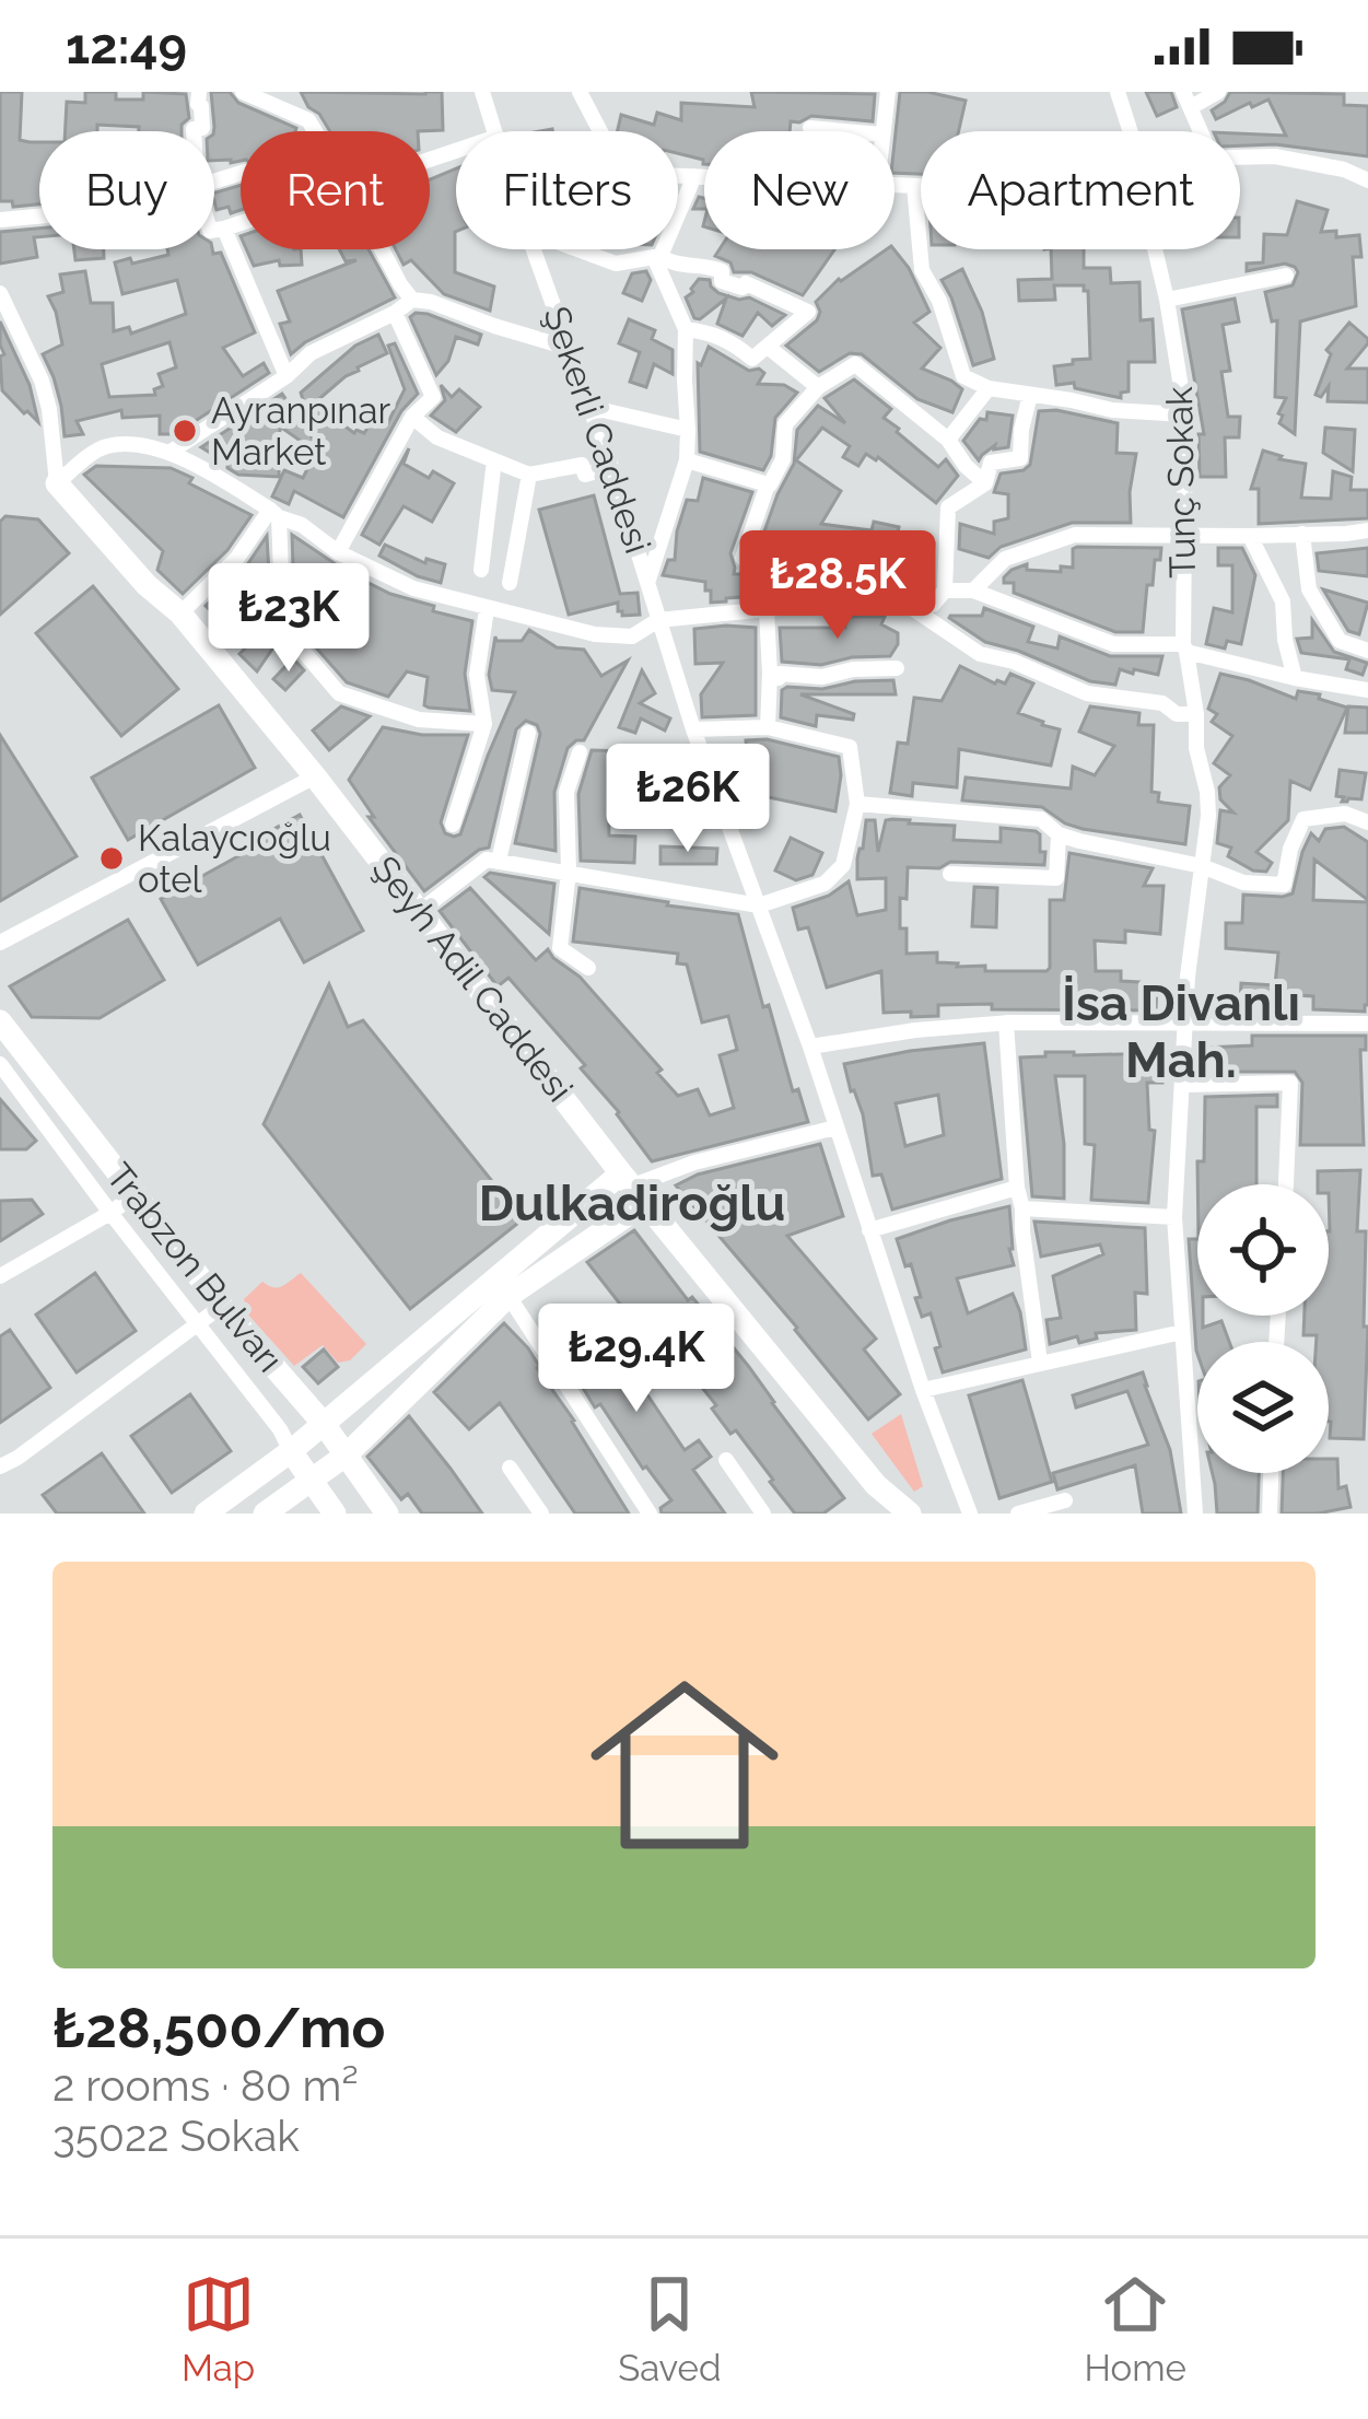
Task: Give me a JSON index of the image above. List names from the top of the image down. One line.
{"streets":{"main road":["Şeyh Adil Caddesi","Trabzon Bulvarı"],"street":["Şekerli Caddesi","Tunç Sokak"]},"districts":["İsa Divanlı Mah.","Dulkadiroğlu"],"places":["Ayranpınar Market","Kalaycıoğlu otel"],"page":{"status":"12:49","chip":["Buy","Rent","Filters","New","Apartment"],"price":["₺28.5K","₺23K","₺26K","₺29.4K"],"list":[{"name":"₺28,500/mo","note":"2 rooms · 80 m² · 35022 Sokak"}],"tabs":["Map","Saved","Home"]}}
